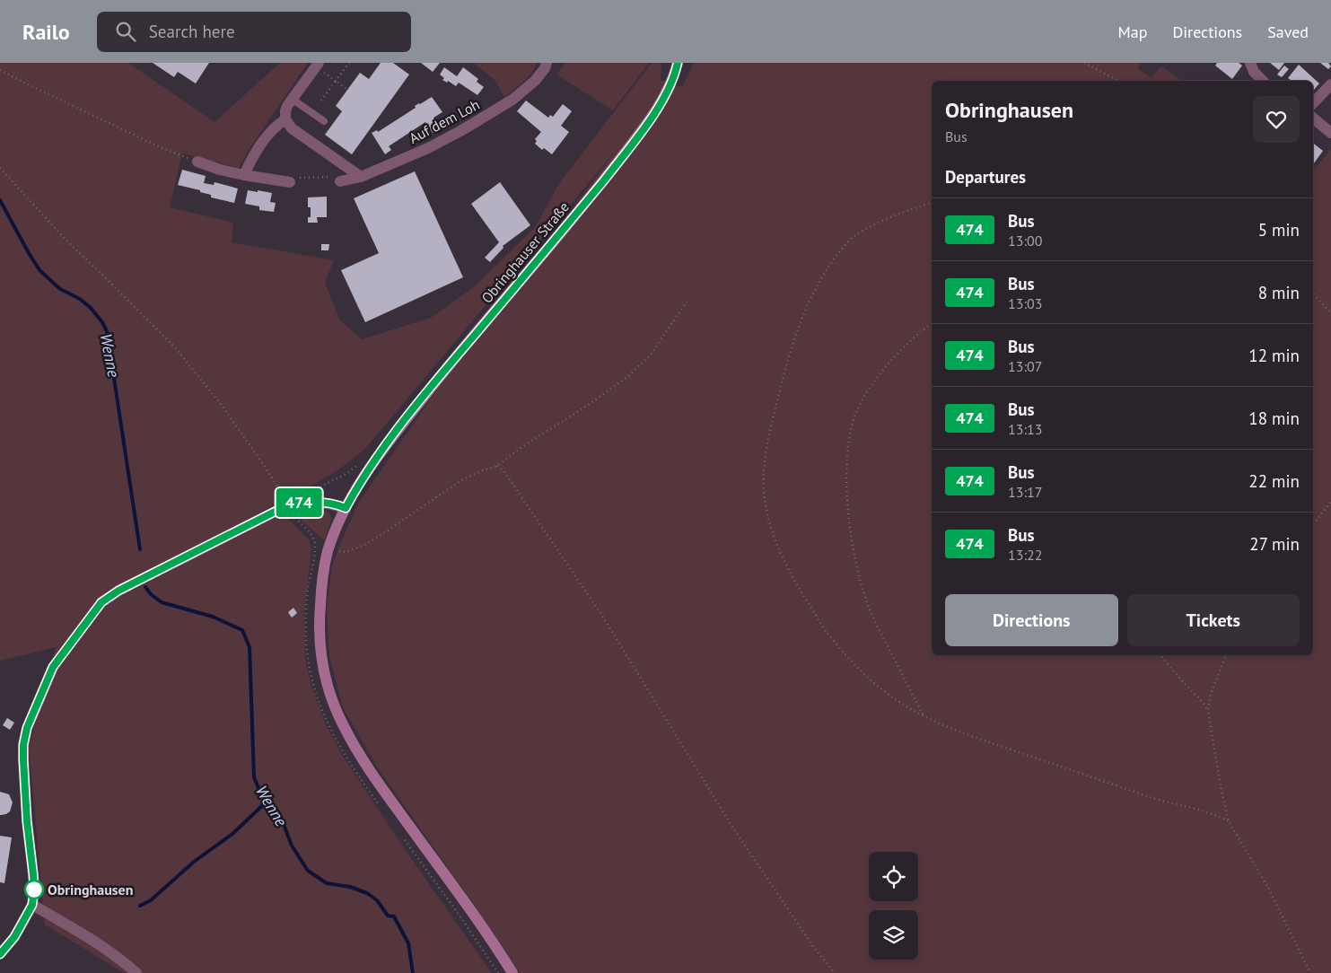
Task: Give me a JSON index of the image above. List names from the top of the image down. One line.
{"streets":{"street":["Auf dem Loh","Obringhauser Straße"]},"water":["Wenne"],"places":["Obringhausen"],"lines":["bus line 474"],"page":{"header":"Railo","search":"Search here","nav":["Map","Directions","Saved"],"on_map":"474","heading":[["Obringhausen","Bus"],"Departures"],"list":[{"mark":"474","name":"Bus","note":"13:00","value":"5 min"},{"mark":"474","name":"Bus","note":"13:03","value":"8 min"},{"mark":"474","name":"Bus","note":"13:07","value":"12 min"},{"mark":"474","name":"Bus","note":"13:13","value":"18 min"},{"mark":"474","name":"Bus","note":"13:17","value":"22 min"},{"mark":"474","name":"Bus","note":"13:22","value":"27 min"}],"buttons":["Directions","Tickets"]}}
